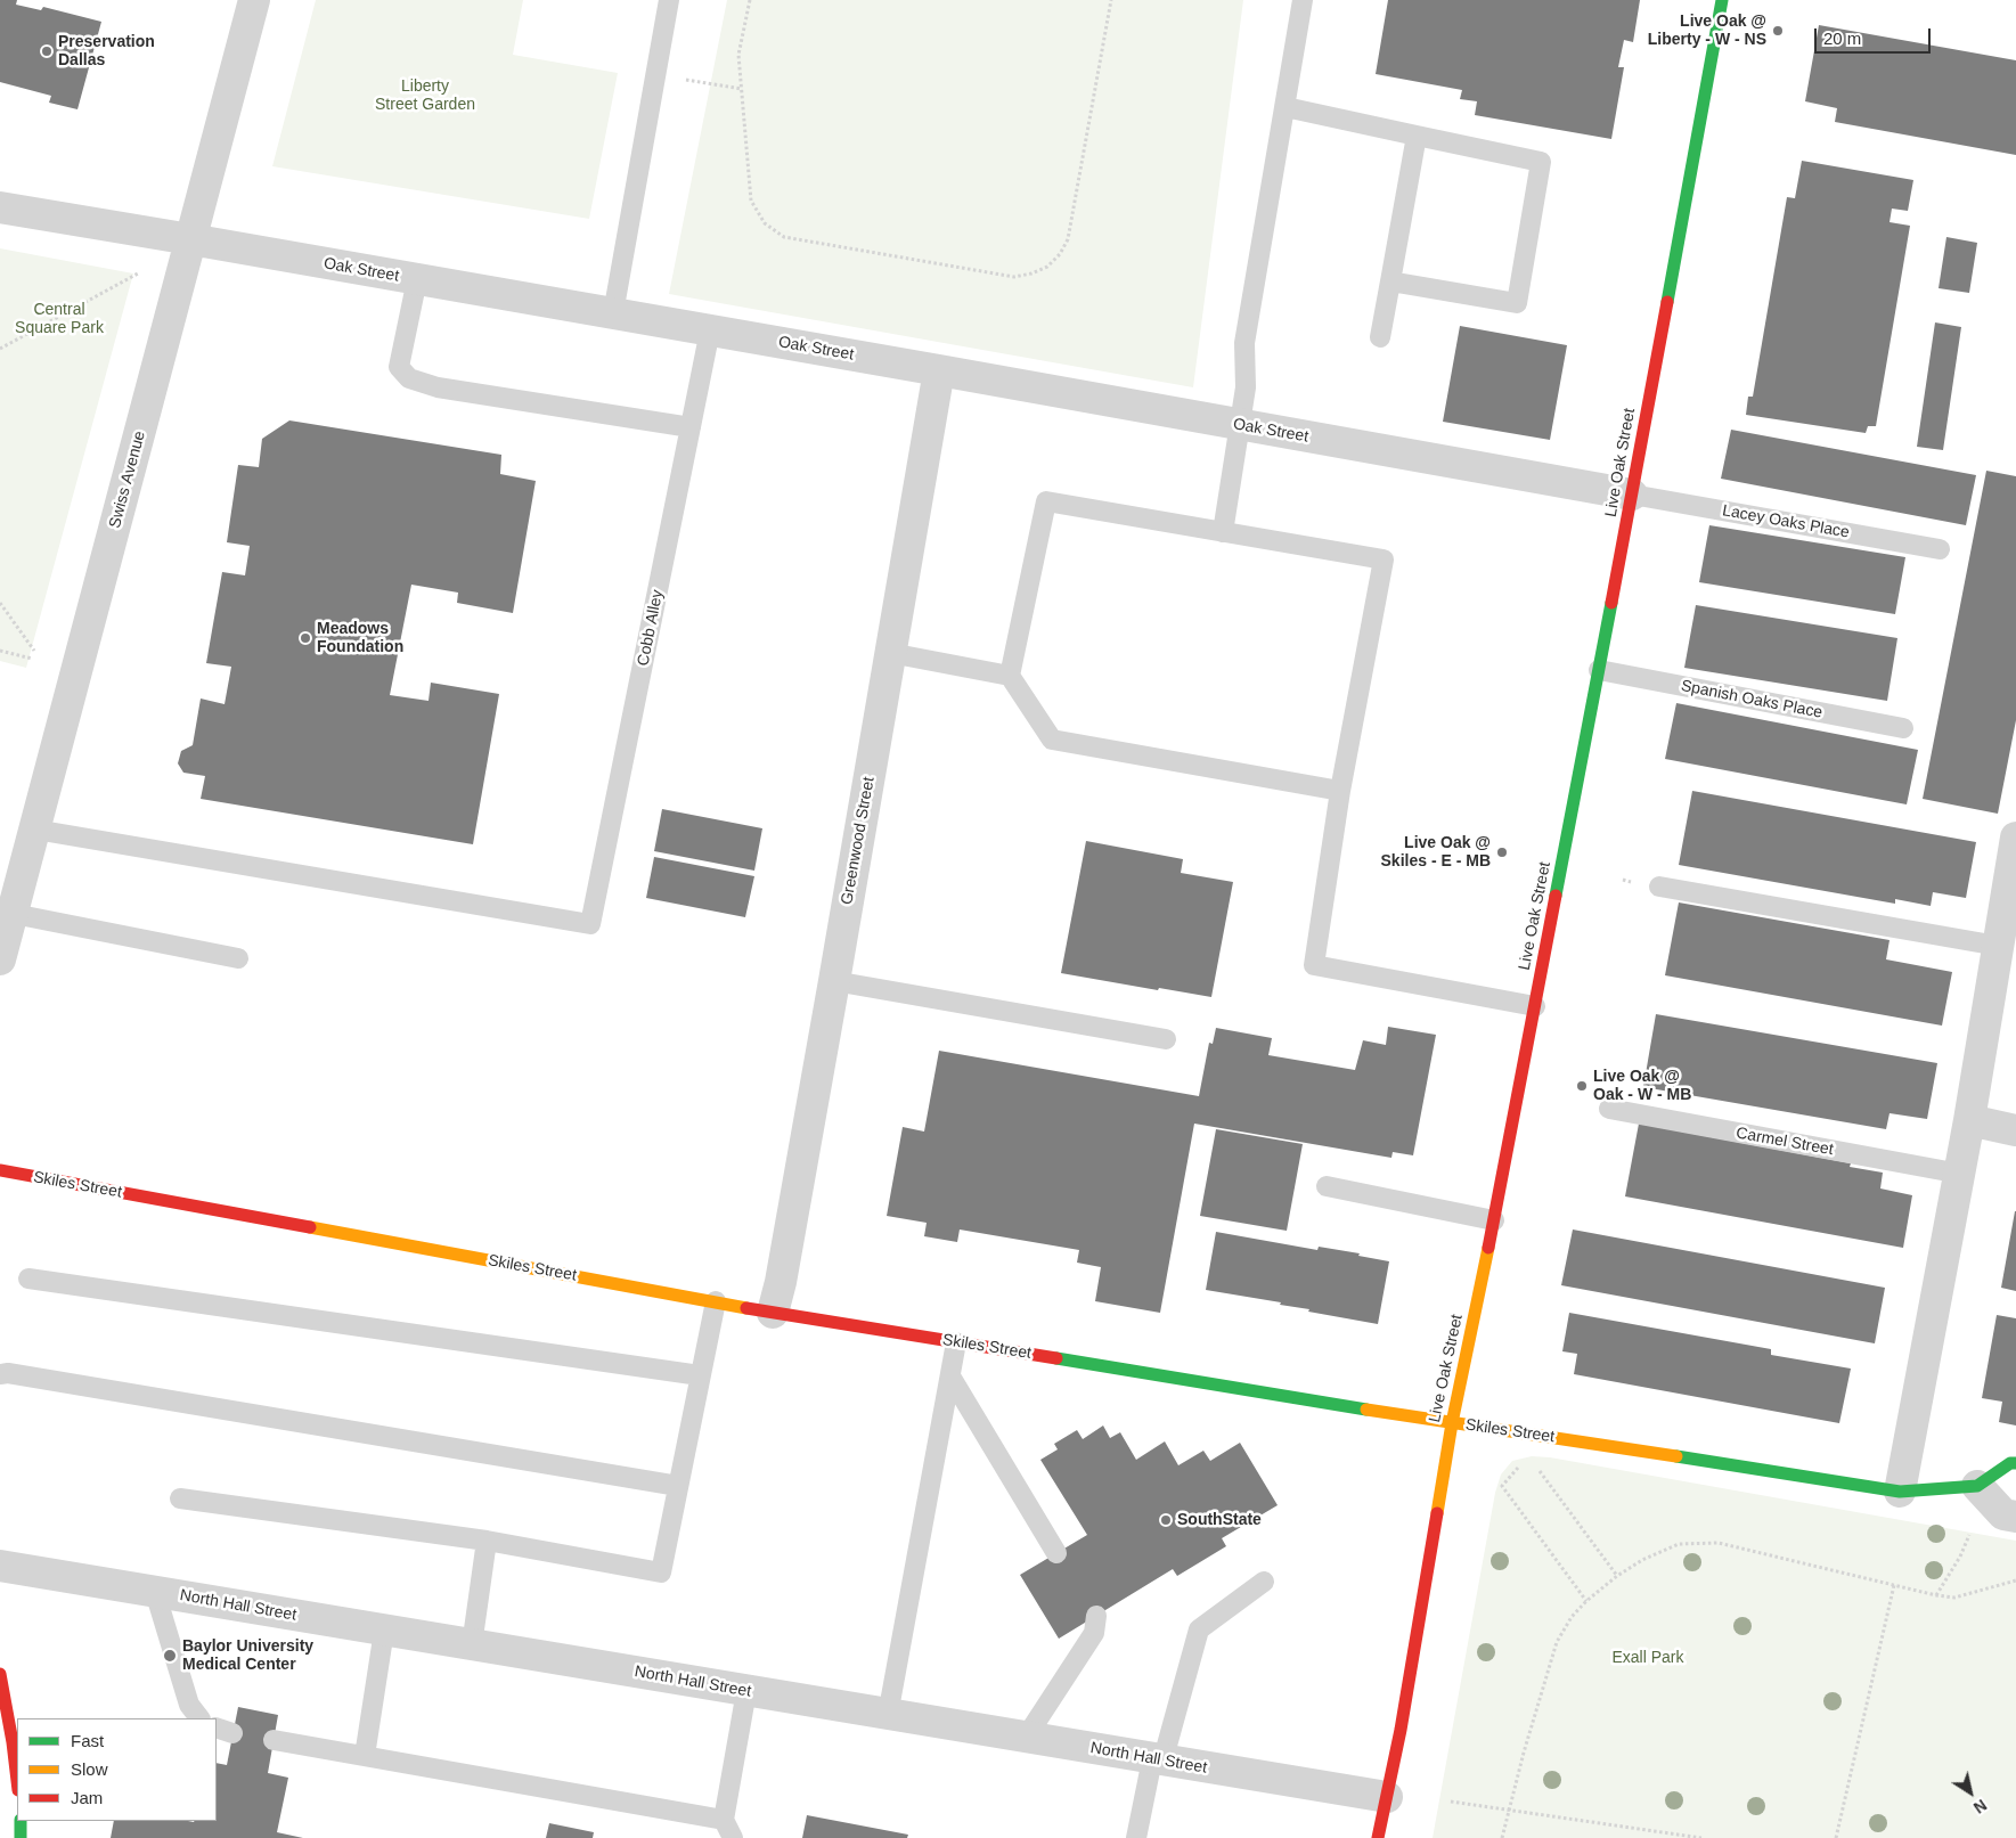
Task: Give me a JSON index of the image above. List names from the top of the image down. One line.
{"streets":{"street":["Oak Street","Live Oak Street","Swiss Avenue","Greenwood Street","Skiles Street","North Hall Street"],"lane":["Lacey Oaks Place","Cobb Alley","Spanish Oaks Place","Carmel Street"]},"crossings":[["Oak Street","Live Oak Street"],["Oak Street","Swiss Avenue"],["Oak Street","Lacey Oaks Place"],["Oak Street","Cobb Alley"],["Oak Street","Greenwood Street"],["Live Oak Street","Lacey Oaks Place"],["Live Oak Street","Spanish Oaks Place"],["Live Oak Street","Skiles Street"],["Live Oak Street","North Hall Street"],["Swiss Avenue","Cobb Alley"],["Greenwood Street","Skiles Street"]],"parks":["Liberty Street Garden","Central Square Park","Exall Park"],"places":["Live Oak @ Liberty - W - NS","Preservation Dallas","Meadows Foundation","Live Oak @ Skiles - E - MB","Live Oak @ Oak - W - MB","SouthState","Baylor University Medical Center"],"legend":["Fast","Slow","Jam"],"scale_bar":"20 m","north":"bottom right"}
